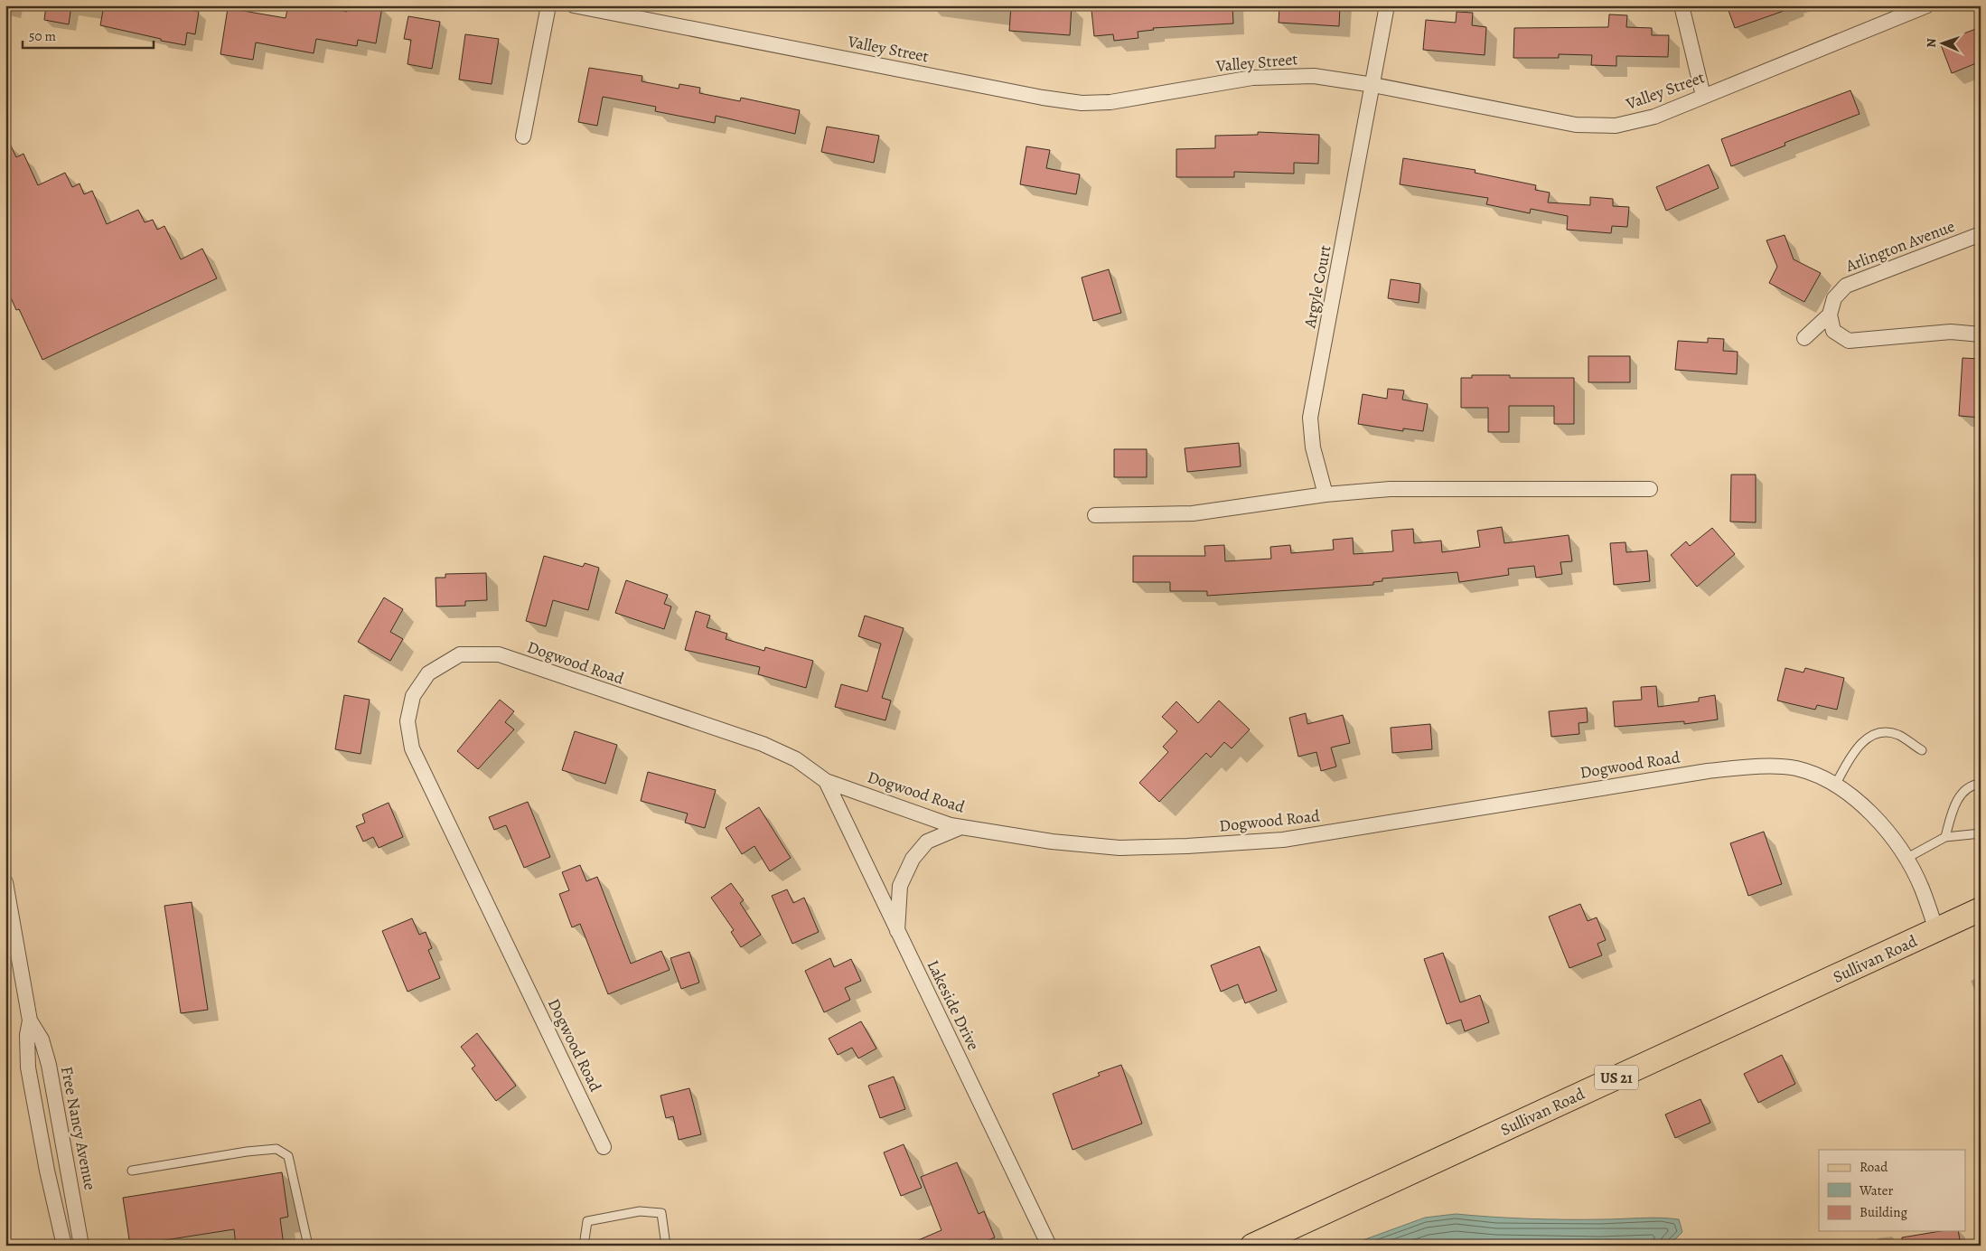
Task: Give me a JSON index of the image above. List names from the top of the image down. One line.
{"streets":{"main road":["Sullivan Road","US 21"],"street":["Valley Street","Arlington Avenue","Argyle Court","Dogwood Road","Lakeside Drive","Free Nancy Avenue"]},"crossings":[["Valley Street","Argyle Court"],["Dogwood Road","Sullivan Road"],["Dogwood Road","Lakeside Drive"]],"legend":["Road","Water","Building"],"scale_bar":"50 m","north":"left"}
